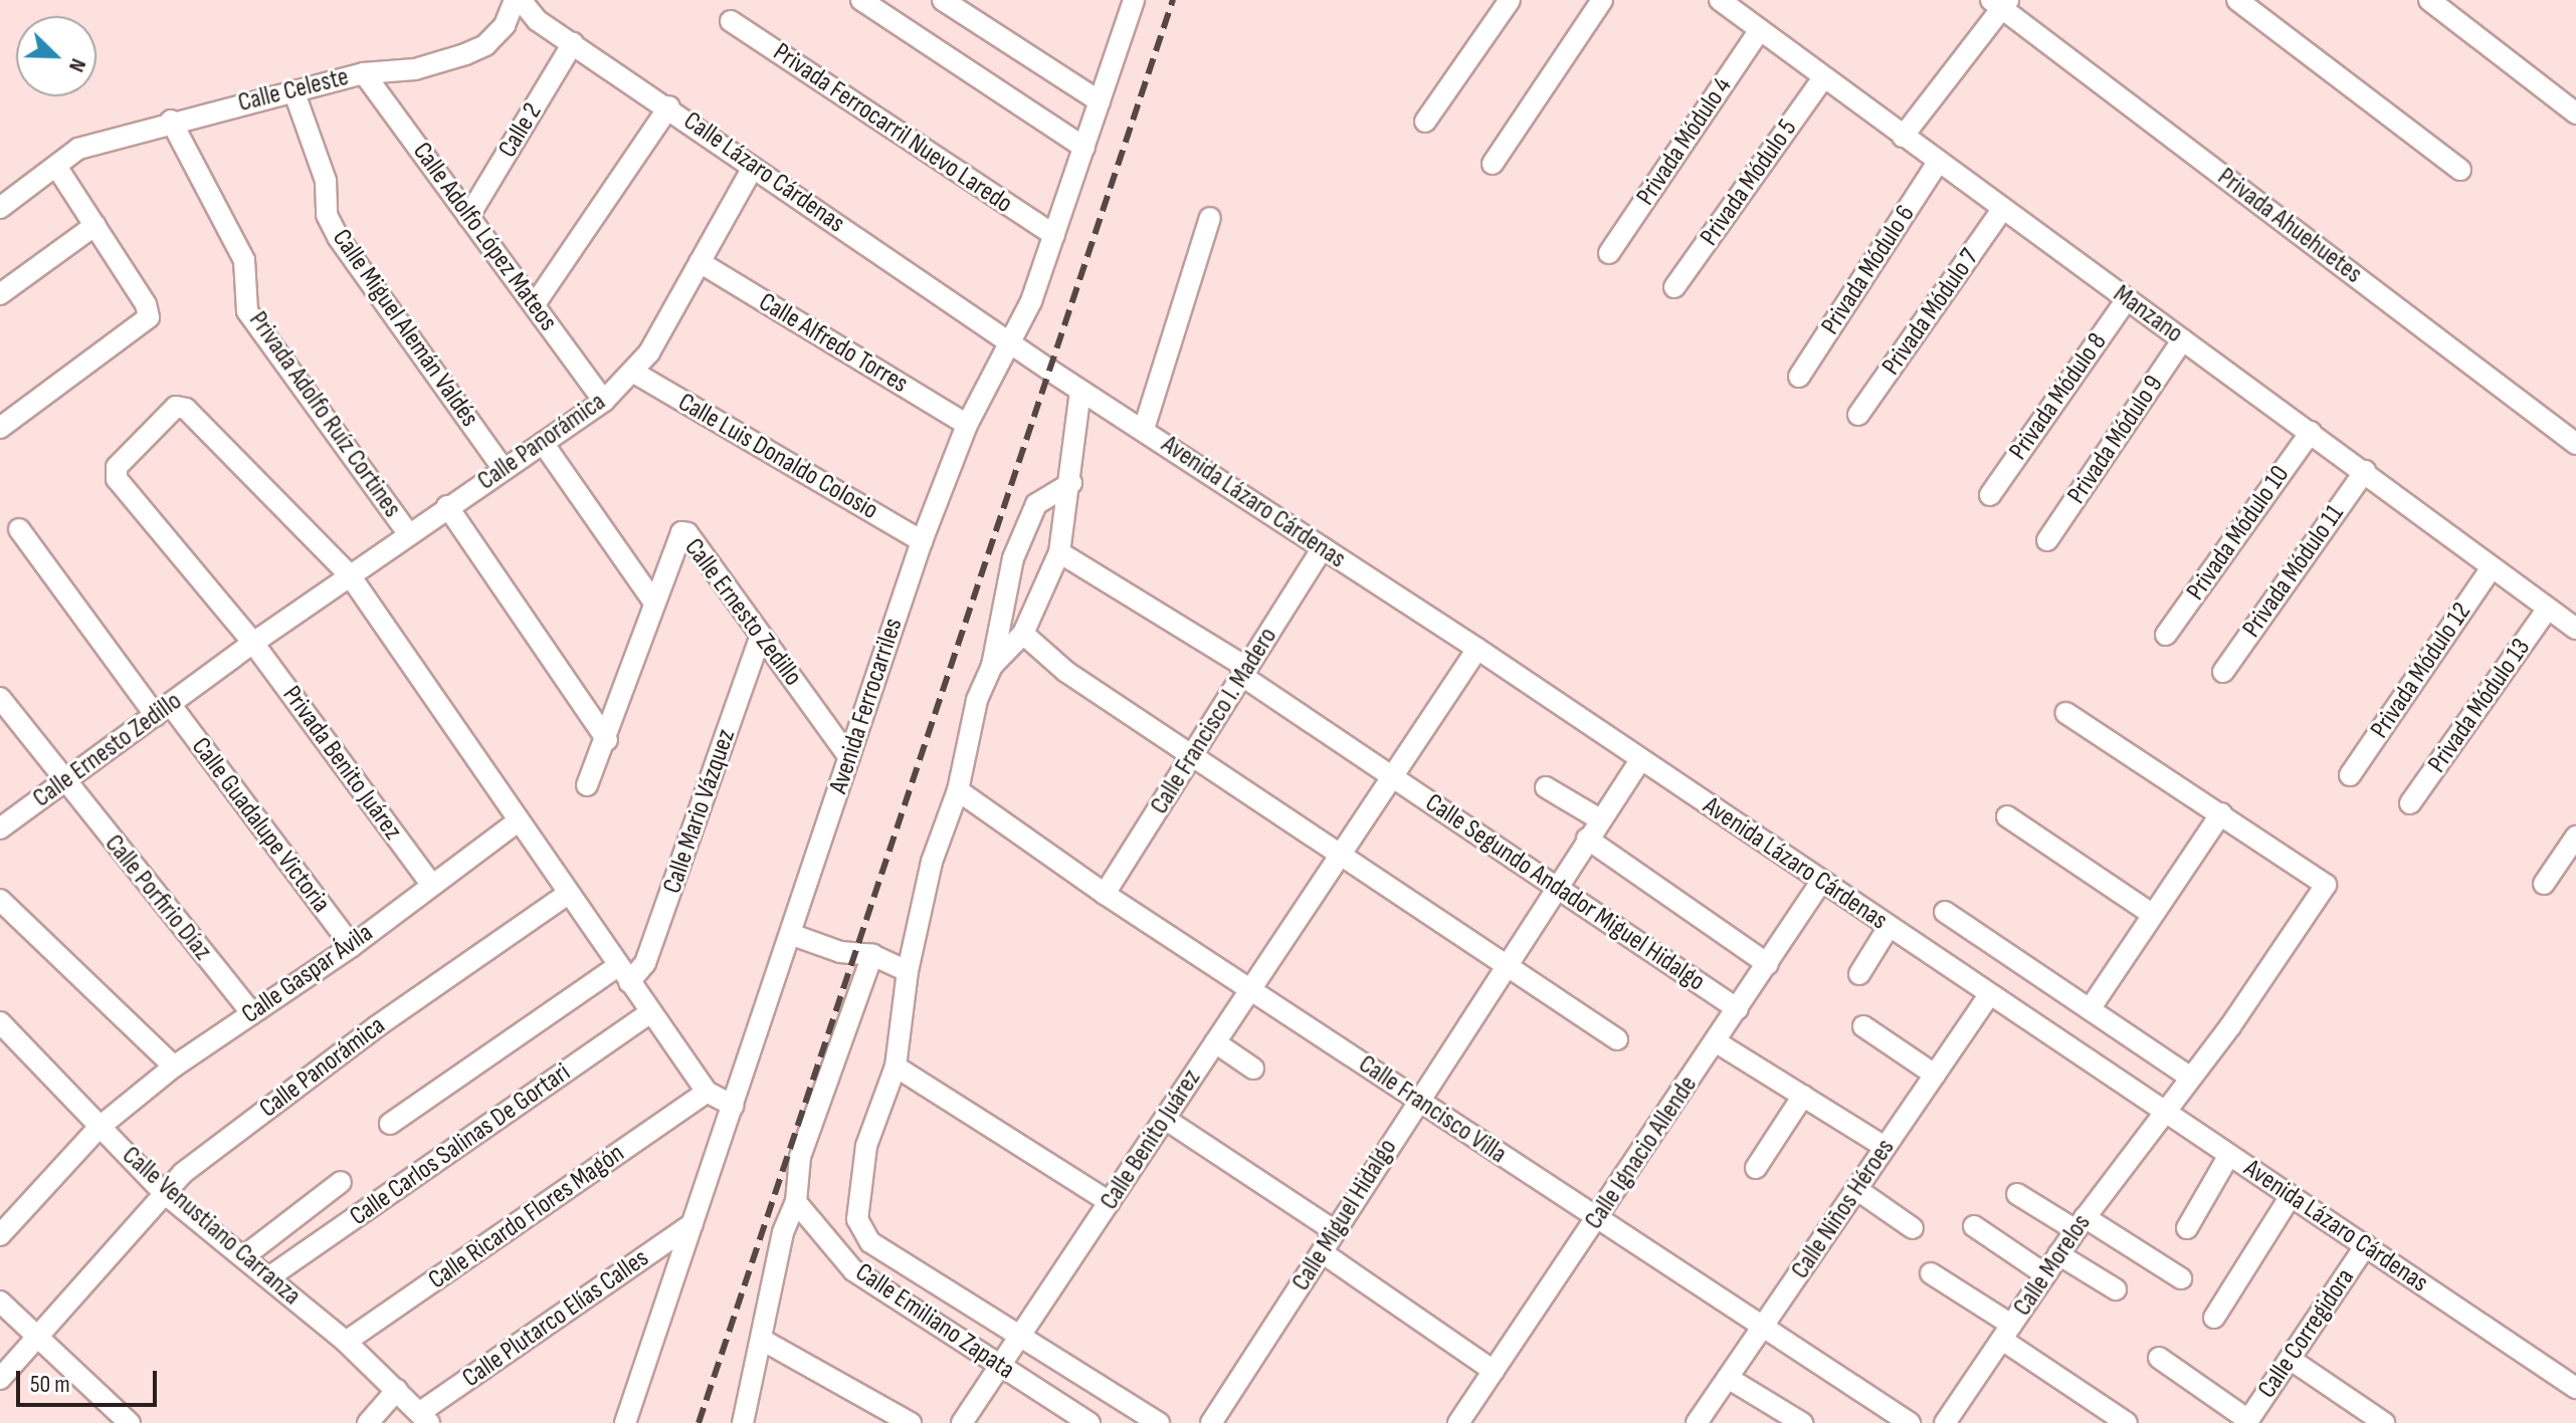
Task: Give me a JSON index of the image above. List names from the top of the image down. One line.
{"streets":{"street":["Calle Celeste","Privada Ferrocarril Nuevo Laredo","Calle 2","Privada Módulo 4","Calle Lázaro Cárdenas","Privada Módulo 5","Privada Ahuehuetes","Calle Adolfo López Mateos","Privada Módulo 6","Privada Módulo 7","Manzano","Calle Miguel Alemán Valdés","Calle Alfredo Torres","Privada Módulo 8","Privada Adolfo Ruíz Cortines","Privada Módulo 9","Calle Panorámica","Calle Luis Donaldo Colosio","Avenida Lázaro Cárdenas","Privada Módulo 10","Privada Módulo 11","Calle Ernesto Zedillo","Privada Módulo 12","Avenida Ferrocarriles","Privada Módulo 13","Calle Francisco I. Madero","Privada Benito Juárez","Calle Mario Vázquez","Calle Guadalupe Victoria","Calle Segundo Andador Miguel Hidalgo","Calle Porfirio Díaz","Calle Gaspar Ávila","Calle Francisco Villa","Calle Benito Juárez","Calle Carlos Salinas De Gortari","Calle Ignacio Allende","Calle Niños Héroes","Calle Miguel Hidalgo","Calle Ricardo Flores Magón","Calle Venustiano Carranza","Calle Morelos","Calle Plutarco Elías Calles","Calle Emiliano Zapata","Calle Corregidora"]},"crossings":[["Calle Celeste","Calle Adolfo López Mateos"],["Calle Celeste","Calle Miguel Alemán Valdés"],["Calle Celeste","Privada Adolfo Ruíz Cortines"],["Privada Ferrocarril Nuevo Laredo","Avenida Ferrocarriles"],["Calle 2","Calle Lázaro Cárdenas"],["Calle 2","Calle Adolfo López Mateos"],["Privada Módulo 4","Manzano"],["Calle Lázaro Cárdenas","Calle Panorámica"],["Calle Lázaro Cárdenas","Avenida Lázaro Cárdenas"],["Calle Lázaro Cárdenas","Avenida Ferrocarriles"],["Privada Módulo 5","Manzano"],["Calle Adolfo López Mateos","Calle Panorámica"],["Privada Módulo 6","Manzano"],["Privada Módulo 7","Manzano"],["Manzano","Privada Módulo 8"],["Manzano","Privada Módulo 9"],["Manzano","Privada Módulo 10"],["Manzano","Privada Módulo 11"],["Manzano","Privada Módulo 12"],["Manzano","Privada Módulo 13"],["Calle Miguel Alemán Valdés","Calle Panorámica"],["Calle Alfredo Torres","Calle Panorámica"],["Calle Alfredo Torres","Avenida Ferrocarriles"],["Privada Adolfo Ruíz Cortines","Calle Panorámica"],["Calle Panorámica","Calle Luis Donaldo Colosio"],["Calle Panorámica","Calle Ernesto Zedillo"],["Calle Panorámica","Privada Benito Juárez"],["Calle Panorámica","Calle Venustiano Carranza"],["Calle Luis Donaldo Colosio","Avenida Ferrocarriles"],["Avenida Lázaro Cárdenas","Avenida Ferrocarriles"],["Avenida Lázaro Cárdenas","Calle Francisco I. Madero"],["Avenida Lázaro Cárdenas","Calle Benito Juárez"],["Avenida Lázaro Cárdenas","Calle Ignacio Allende"],["Avenida Lázaro Cárdenas","Calle Niños Héroes"],["Avenida Lázaro Cárdenas","Calle Miguel Hidalgo"],["Avenida Lázaro Cárdenas","Calle Morelos"],["Avenida Lázaro Cárdenas","Calle Corregidora"],["Calle Ernesto Zedillo","Avenida Ferrocarriles"],["Calle Ernesto Zedillo","Privada Benito Juárez"],["Calle Ernesto Zedillo","Calle Mario Vázquez"],["Calle Ernesto Zedillo","Calle Guadalupe Victoria"],["Calle Ernesto Zedillo","Calle Porfirio Díaz"],["Avenida Ferrocarriles","Calle Plutarco Elías Calles"],["Calle Francisco I. Madero","Calle Segundo Andador Miguel Hidalgo"],["Calle Francisco I. Madero","Calle Francisco Villa"],["Privada Benito Juárez","Calle Gaspar Ávila"],["Calle Guadalupe Victoria","Calle Gaspar Ávila"],["Calle Segundo Andador Miguel Hidalgo","Calle Benito Juárez"],["Calle Segundo Andador Miguel Hidalgo","Calle Ignacio Allende"],["Calle Segundo Andador Miguel Hidalgo","Calle Miguel Hidalgo"],["Calle Porfirio Díaz","Calle Gaspar Ávila"],["Calle Gaspar Ávila","Calle Venustiano Carranza"],["Calle Francisco Villa","Calle Benito Juárez"],["Calle Francisco Villa","Calle Ignacio Allende"],["Calle Francisco Villa","Calle Niños Héroes"],["Calle Francisco Villa","Calle Miguel Hidalgo"],["Calle Benito Juárez","Calle Emiliano Zapata"],["Calle Carlos Salinas De Gortari","Calle Venustiano Carranza"],["Calle Ricardo Flores Magón","Calle Venustiano Carranza"],["Calle Venustiano Carranza","Calle Plutarco Elías Calles"]],"scale_bar":"50 m","north":"bottom right"}
